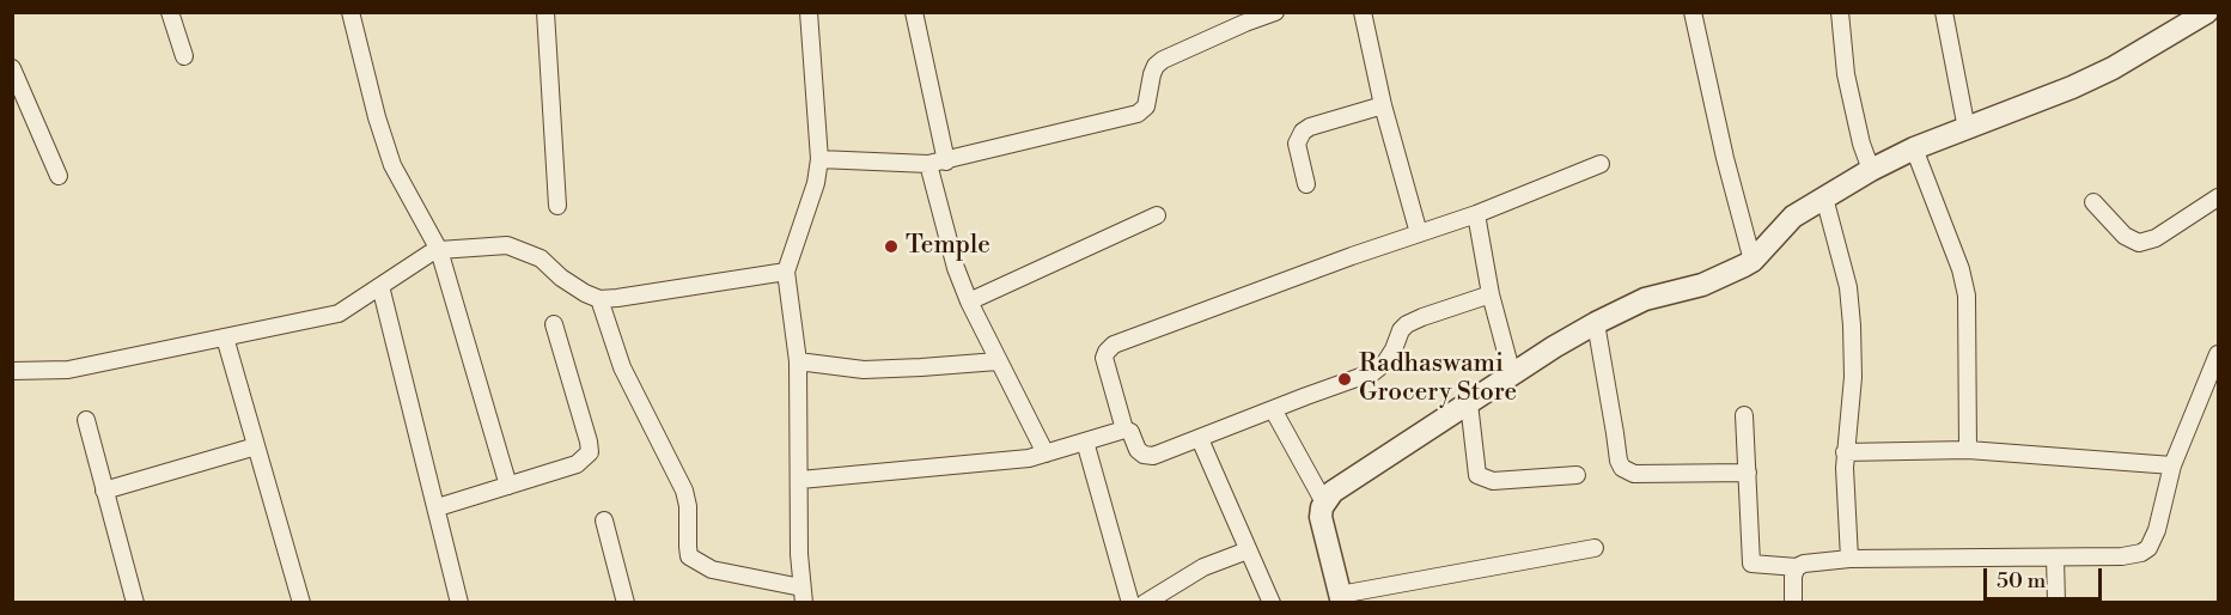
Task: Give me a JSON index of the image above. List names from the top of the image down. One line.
{"places":["Temple","Radhaswami Grocery Store"],"scale_bar":"50 m"}
